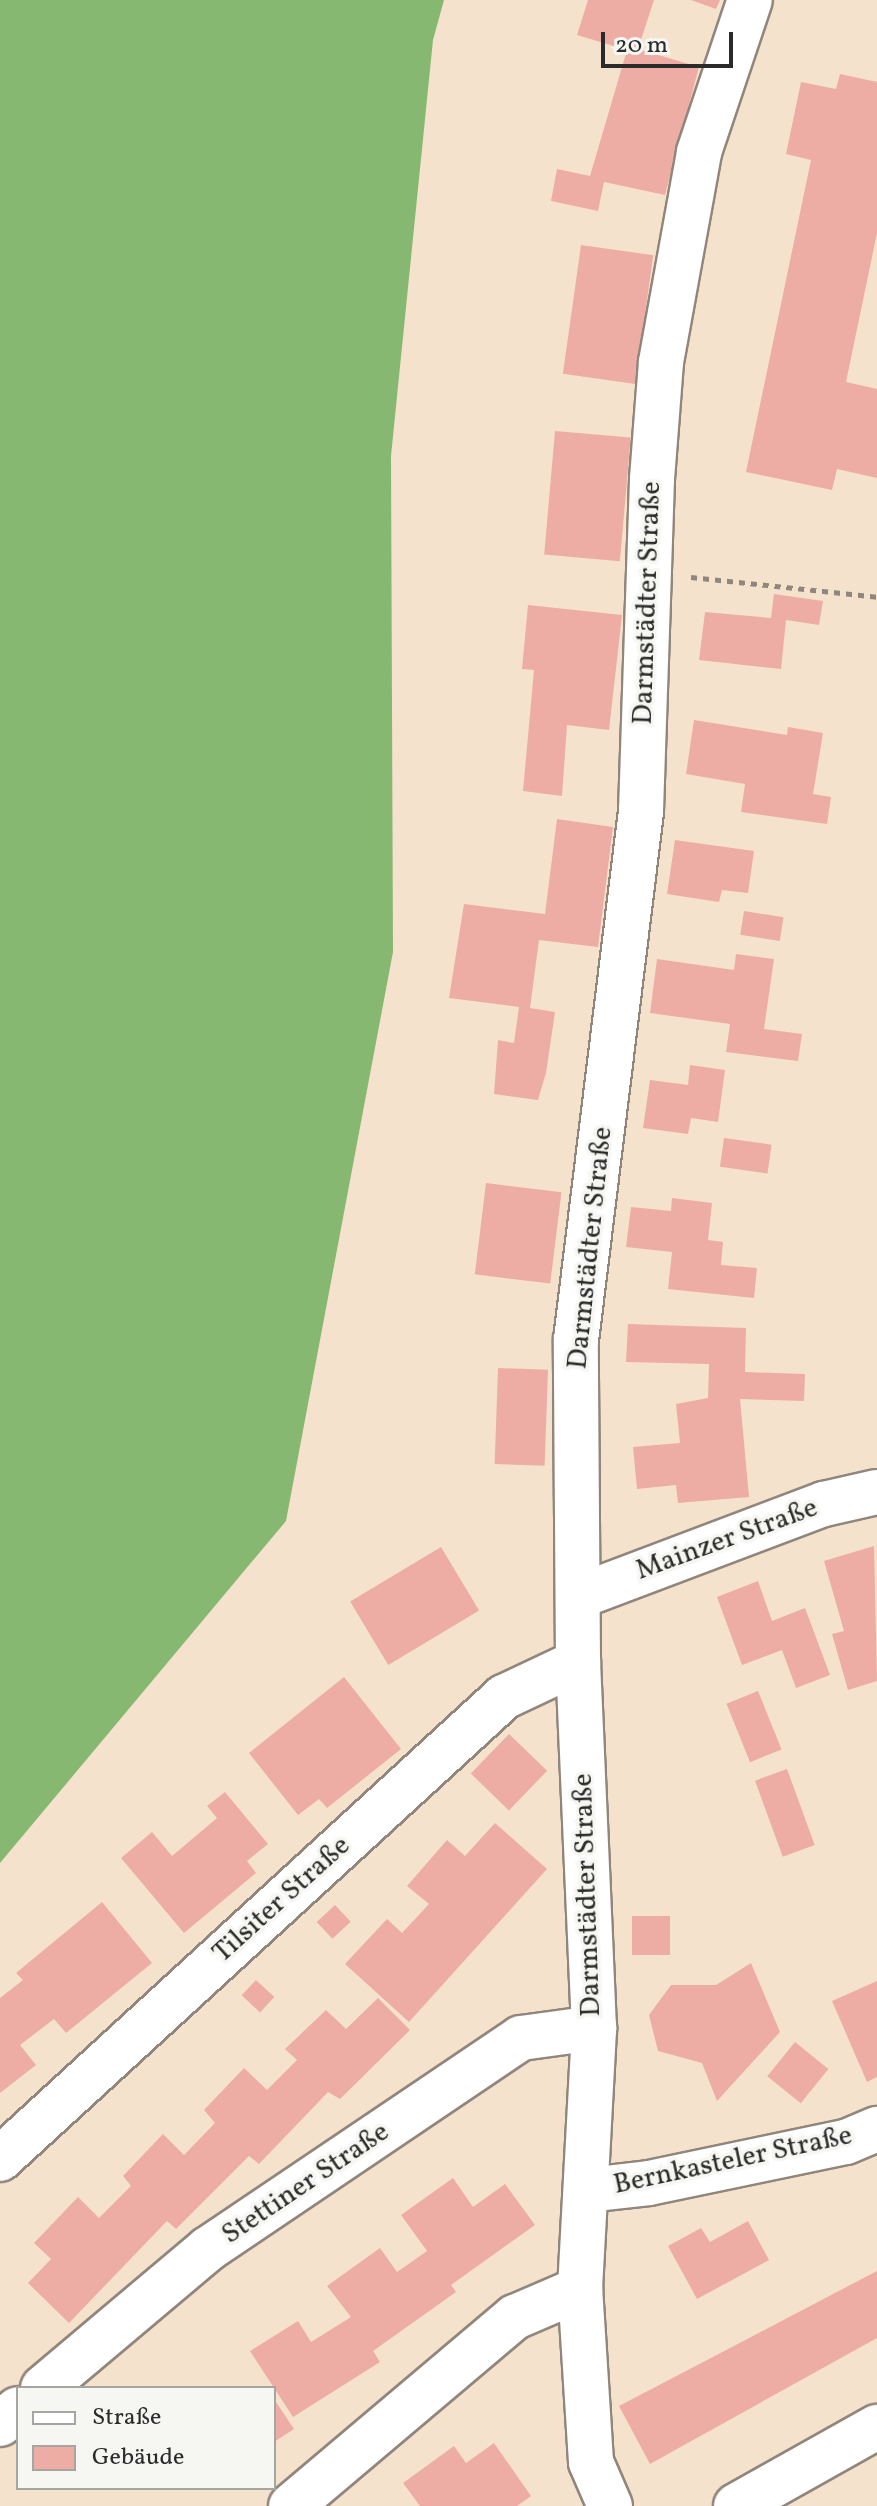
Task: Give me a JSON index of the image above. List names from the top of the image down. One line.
{"streets":{"street":["Darmstädter Straße","Mainzer Straße","Tilsiter Straße","Bernkasteler Straße","Stettiner Straße"]},"crossings":[["Darmstädter Straße","Mainzer Straße"],["Darmstädter Straße","Tilsiter Straße"],["Darmstädter Straße","Bernkasteler Straße"],["Darmstädter Straße","Stettiner Straße"]],"legend":["Straße","Gebäude"],"scale_bar":"20 m"}
